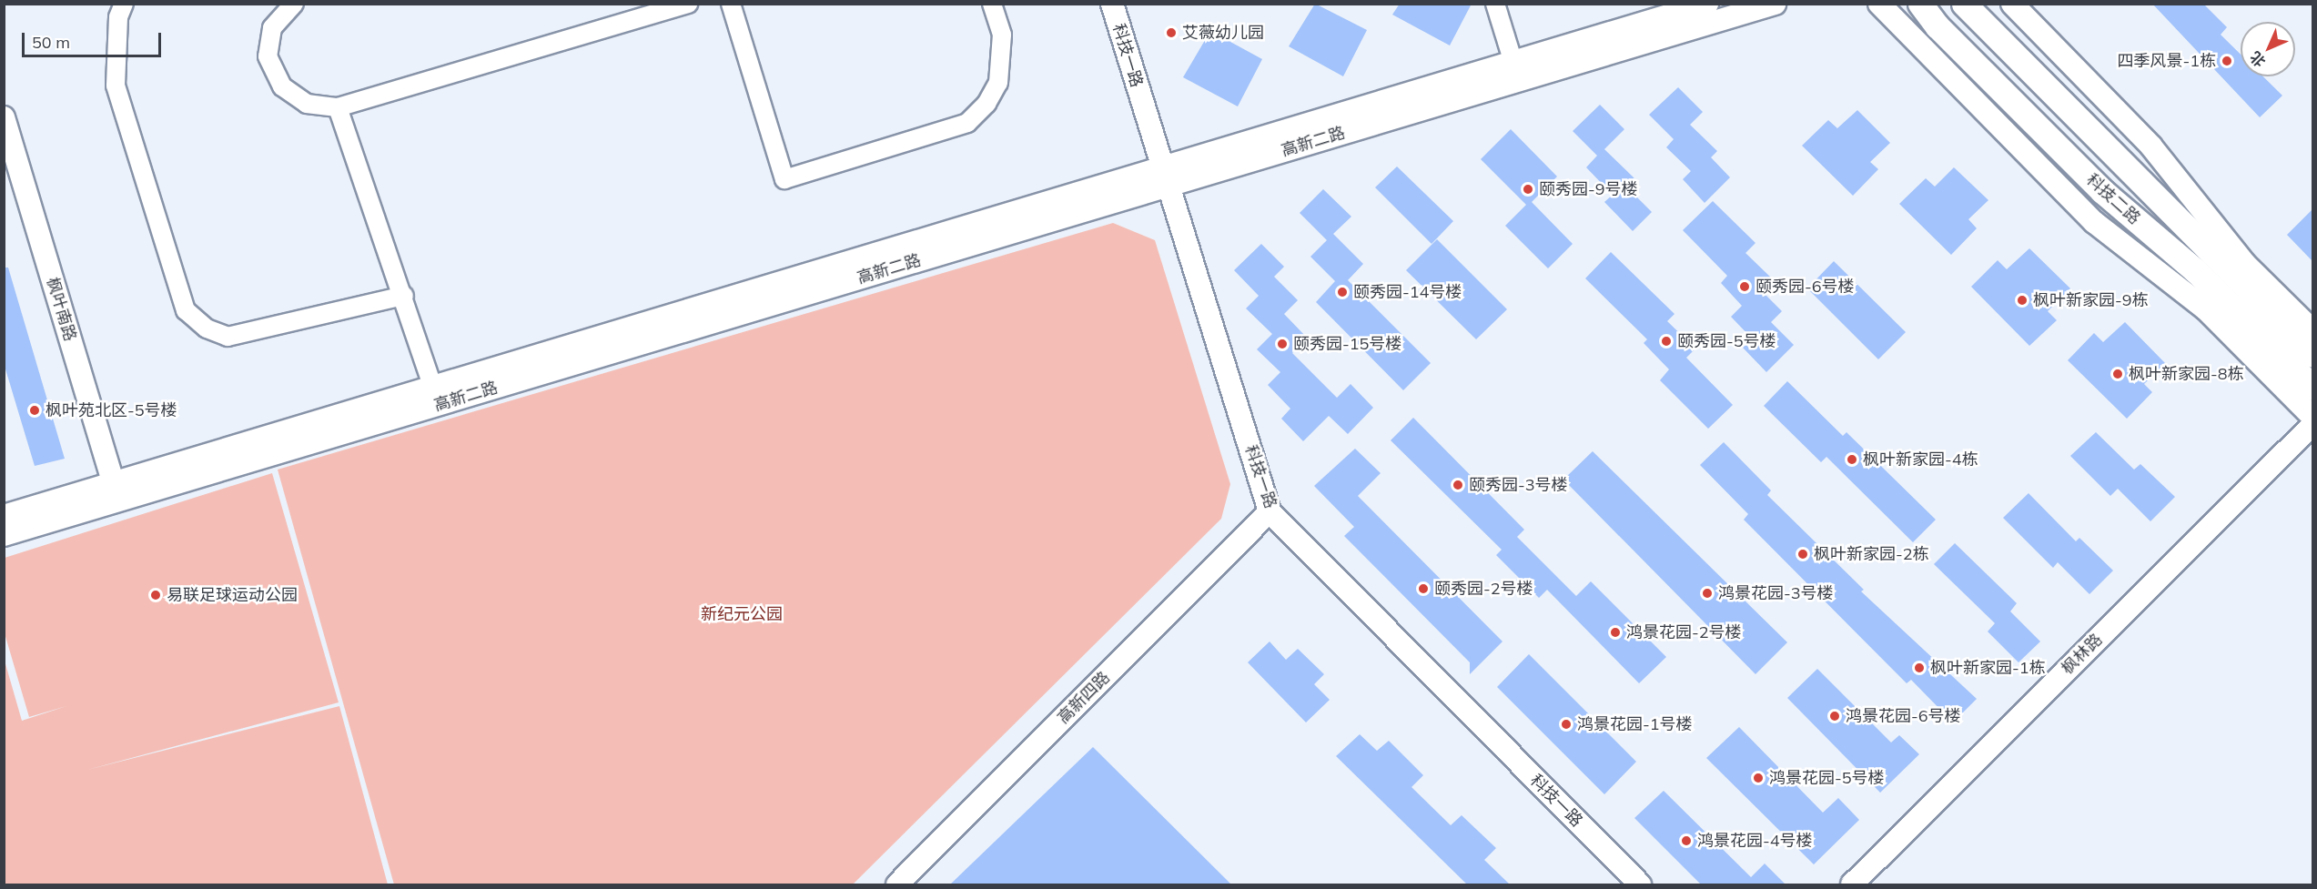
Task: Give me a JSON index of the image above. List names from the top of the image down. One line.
{"streets":{"main road":["科技二路"],"street":["科技一路","高新二路","枫叶南路","枫林路","高新四路"]},"crossings":[["科技一路","高新二路"],["科技一路","高新四路"],["高新二路","枫叶南路"]],"parks":["新纪元公园"],"places":["艾薇幼儿园","四季风景-1栋","颐秀园-9号楼","颐秀园-6号楼","颐秀园-14号楼","枫叶新家园-9栋","颐秀园-5号楼","颐秀园-15号楼","枫叶新家园-8栋","枫叶苑北区-5号楼","枫叶新家园-4栋","颐秀园-3号楼","枫叶新家园-2栋","颐秀园-2号楼","鸿景花园-3号楼","易联足球运动公园","鸿景花园-2号楼","枫叶新家园-1栋","鸿景花园-6号楼","鸿景花园-1号楼","鸿景花园-5号楼","鸿景花园-4号楼"],"scale_bar":"50 m","north":"bottom left"}
